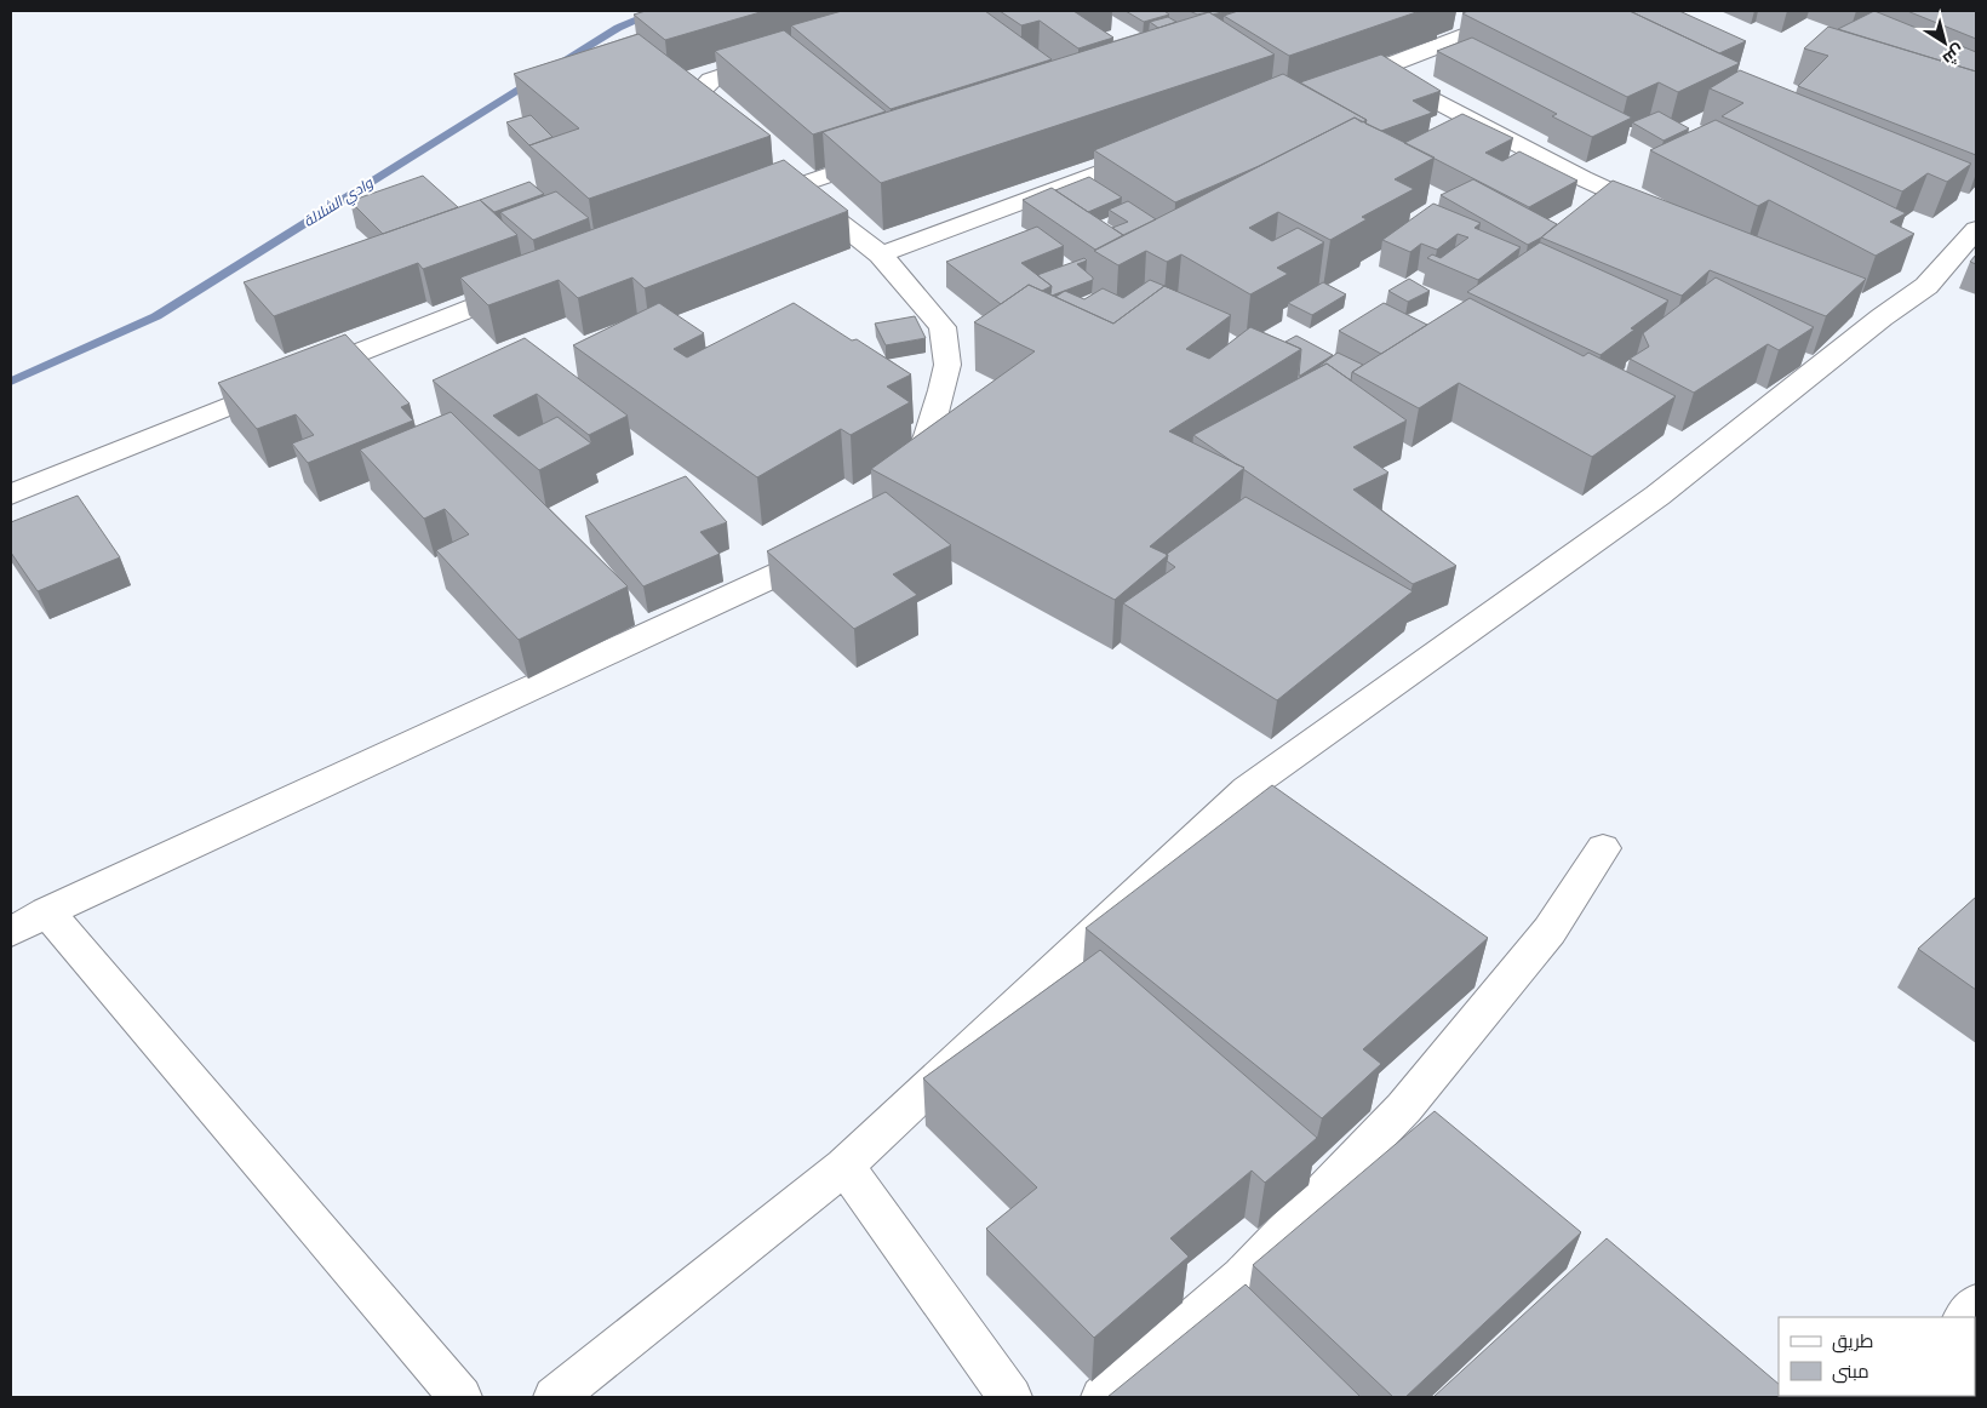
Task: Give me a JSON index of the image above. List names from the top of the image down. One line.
{"water":["وادي الشلالة"],"legend":["طريق","مبنى"],"north":"bottom right"}
